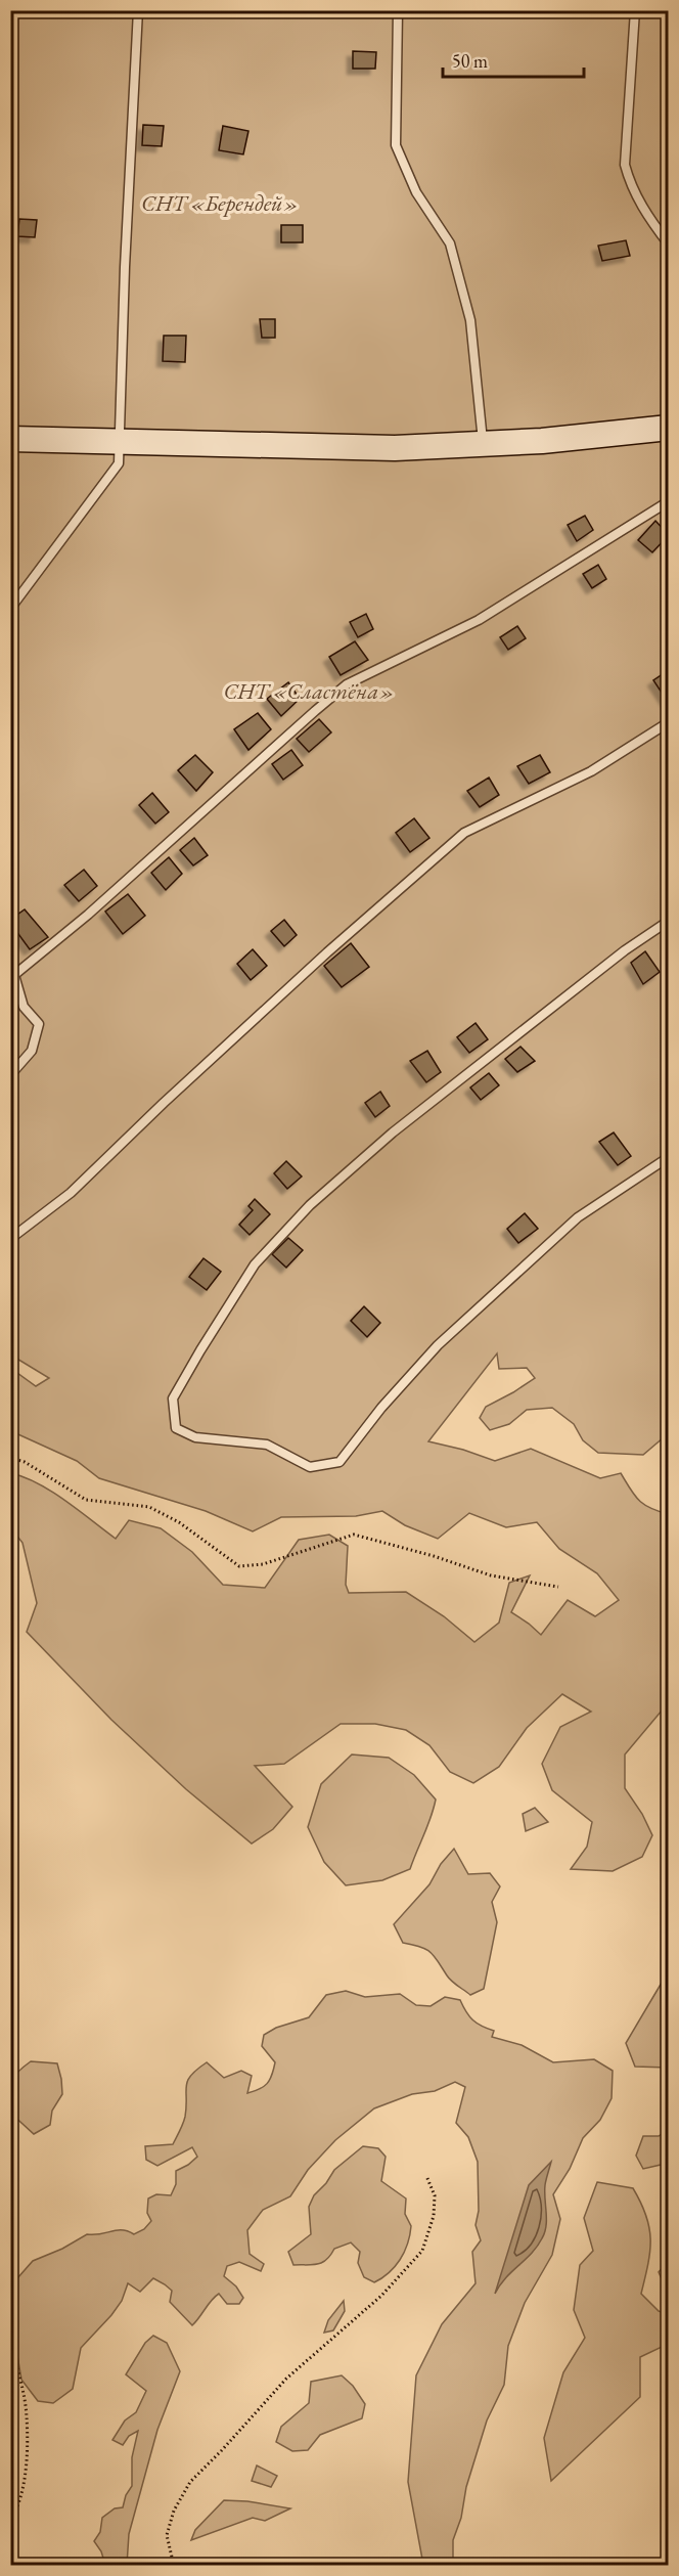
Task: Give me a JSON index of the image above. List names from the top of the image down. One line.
{"parks":["СНТ «Берендей»","СНТ «Сластёна»"],"scale_bar":"50 m"}
